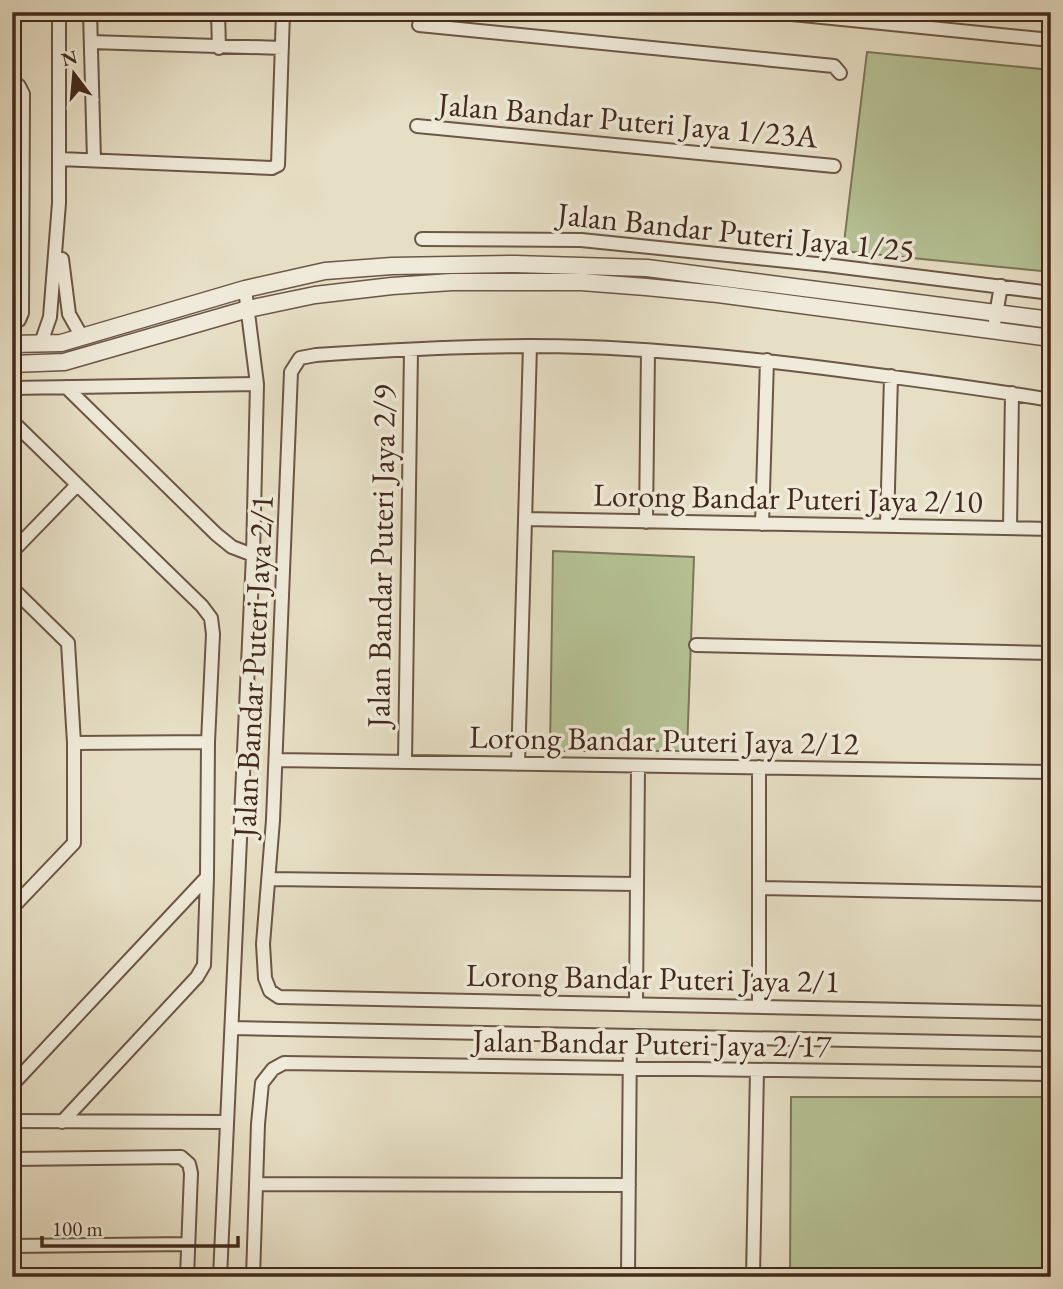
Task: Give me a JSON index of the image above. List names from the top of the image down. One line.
{"streets":{"street":["Jalan Bandar Puteri Jaya 1/23A","Jalan Bandar Puteri Jaya 1/25","Lorong Bandar Puteri Jaya 2/10","Jalan Bandar Puteri Jaya 2/9","Jalan Bandar Puteri Jaya 2/1","Lorong Bandar Puteri Jaya 2/12","Lorong Bandar Puteri Jaya 2/1","Jalan Bandar Puteri Jaya 2/17"]},"crossings":[["Jalan Bandar Puteri Jaya 2/9","Jalan Bandar Puteri Jaya 2/1"],["Jalan Bandar Puteri Jaya 2/9","Lorong Bandar Puteri Jaya 2/12"],["Jalan Bandar Puteri Jaya 2/1","Lorong Bandar Puteri Jaya 2/12"],["Jalan Bandar Puteri Jaya 2/1","Lorong Bandar Puteri Jaya 2/1"]],"scale_bar":"100 m","north":"top"}
